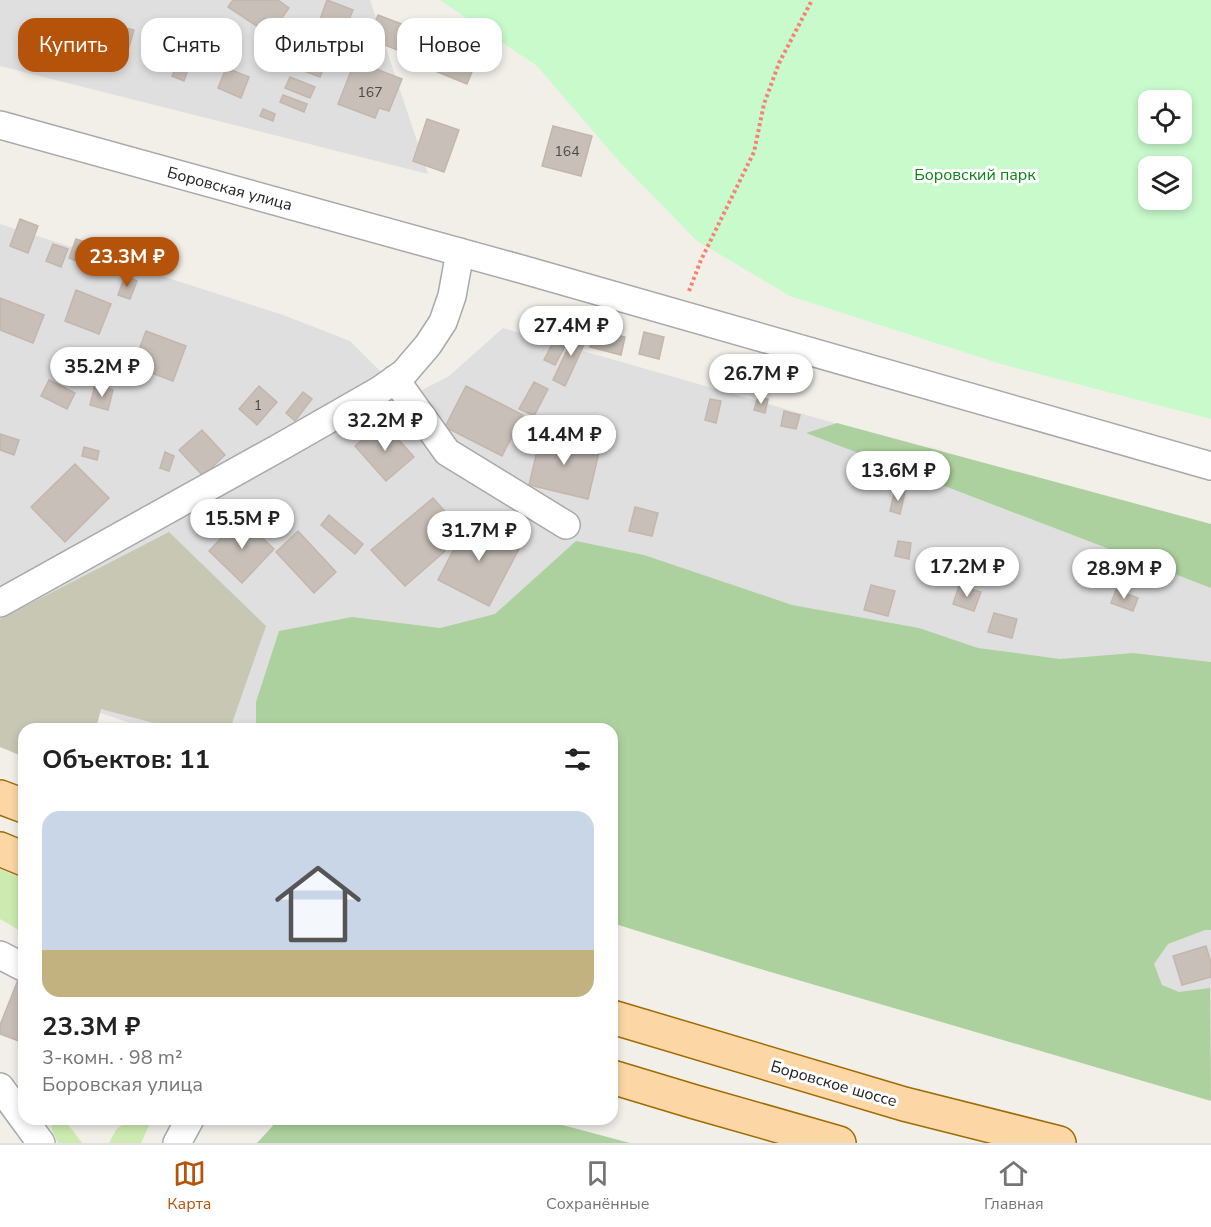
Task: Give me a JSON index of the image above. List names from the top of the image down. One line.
{"streets":{"main road":["Боровское шоссе"],"street":["Боровская улица"]},"parks":["Боровский парк"],"house_numbers":["167","164","1"],"page":{"chip":["Купить","Снять","Фильтры","Новое"],"price":["23.3M ₽","27.4M ₽","35.2M ₽","26.7M ₽","32.2M ₽","14.4M ₽","13.6M ₽","15.5M ₽","31.7M ₽","17.2M ₽","28.9M ₽"],"heading":"Объектов: 11","list":[{"name":"23.3M ₽","note":"3-комн. · 98 m² · Боровская улица"}],"tabs":["Карта","Сохранённые","Главная"]}}
